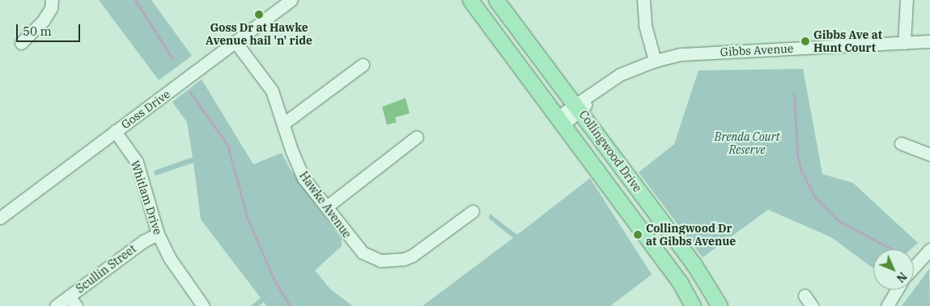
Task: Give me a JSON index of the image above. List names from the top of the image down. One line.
{"streets":{"main road":["Collingwood Drive"],"street":["Gibbs Avenue","Goss Drive","Whitlam Drive","Hawke Avenue","Scullin Street"]},"crossings":[["Gibbs Avenue","Collingwood Drive"],["Goss Drive","Whitlam Drive"],["Goss Drive","Hawke Avenue"],["Whitlam Drive","Scullin Street"]],"parks":["Brenda Court Reserve"],"places":["Goss Dr at Hawke Avenue hail 'n' ride","Gibbs Ave at Hunt Court","Collingwood Dr at Gibbs Avenue"],"scale_bar":"50 m","north":"bottom right"}
